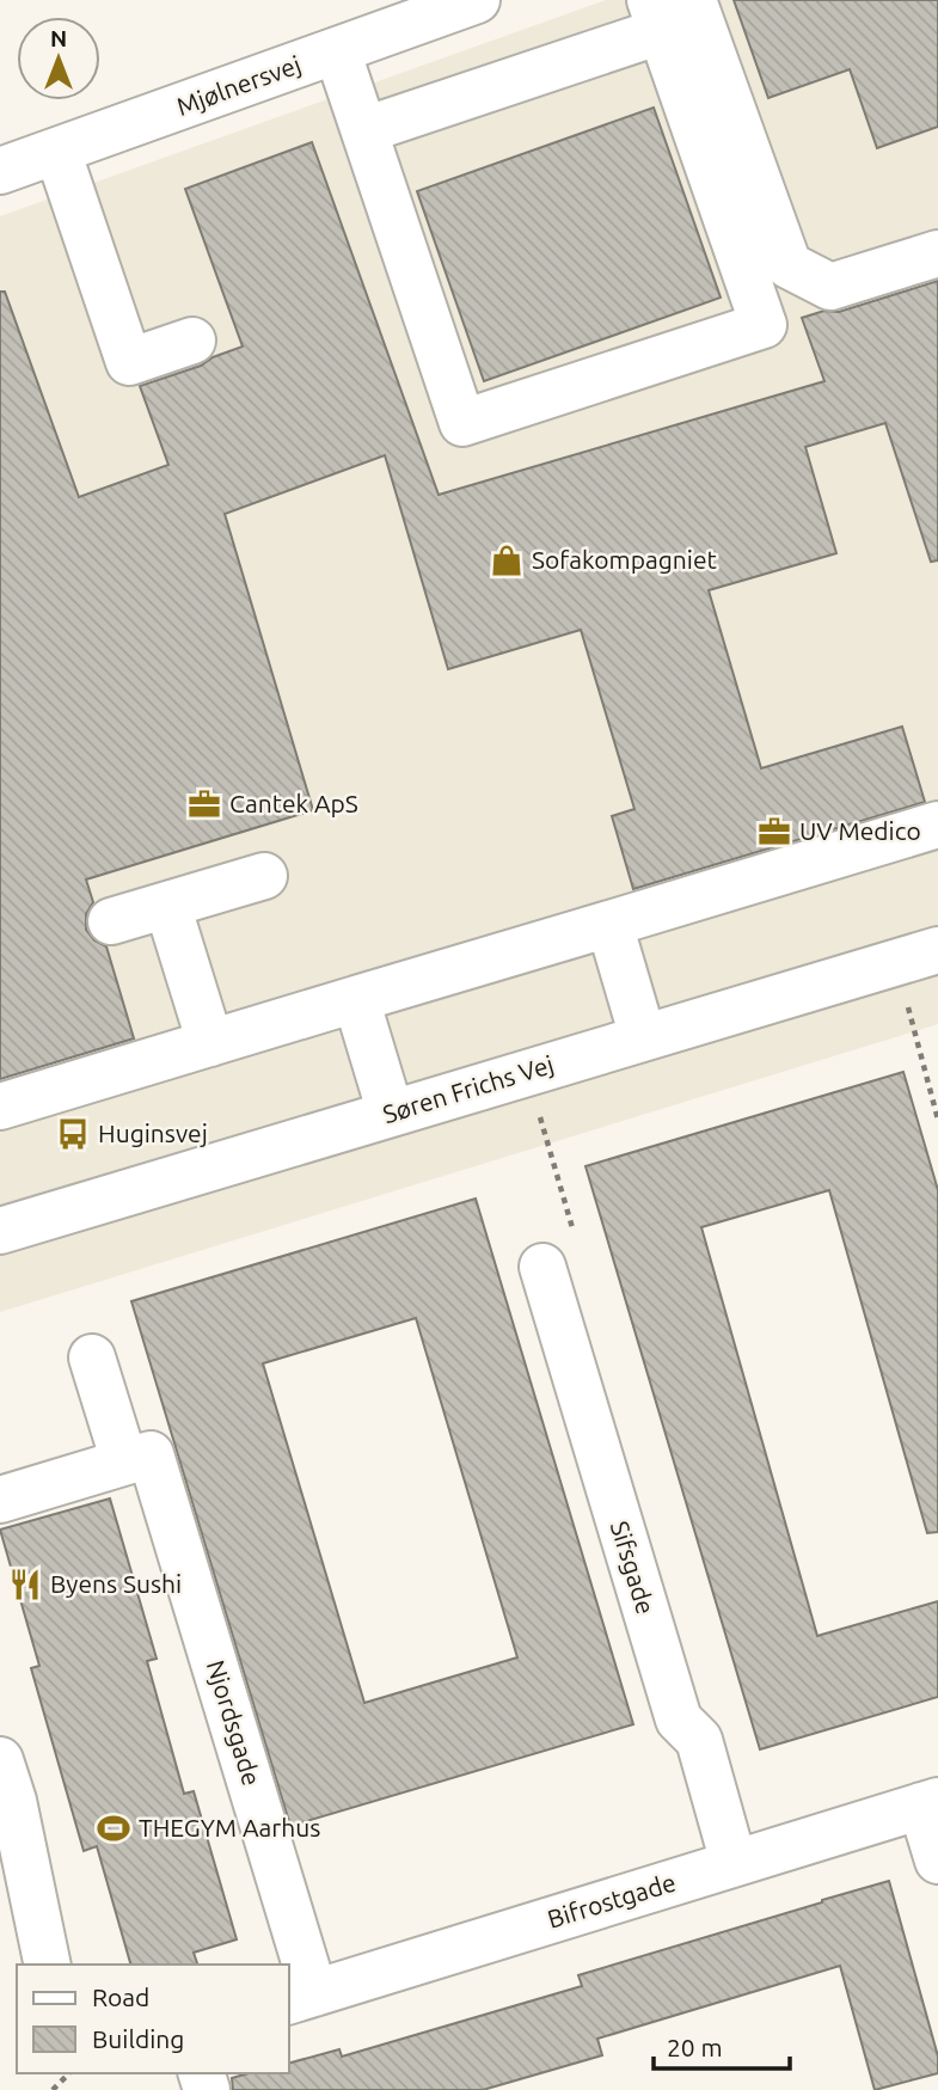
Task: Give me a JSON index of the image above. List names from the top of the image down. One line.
{"streets":{"street":["Mjølnersvej","Søren Frichs Vej","Sifsgade","Njordsgade","Bifrostgade"]},"crossings":[["Sifsgade","Bifrostgade"],["Njordsgade","Bifrostgade"]],"places":{"shop":["Sofakompagniet"],"office":["Cantek ApS","UV Medico"],"bus stop":["Huginsvej"],"restaurant":["Byens Sushi"],"sports":["THEGYM Aarhus"]},"legend":["Road","Building"],"scale_bar":"20 m","north":"top"}
